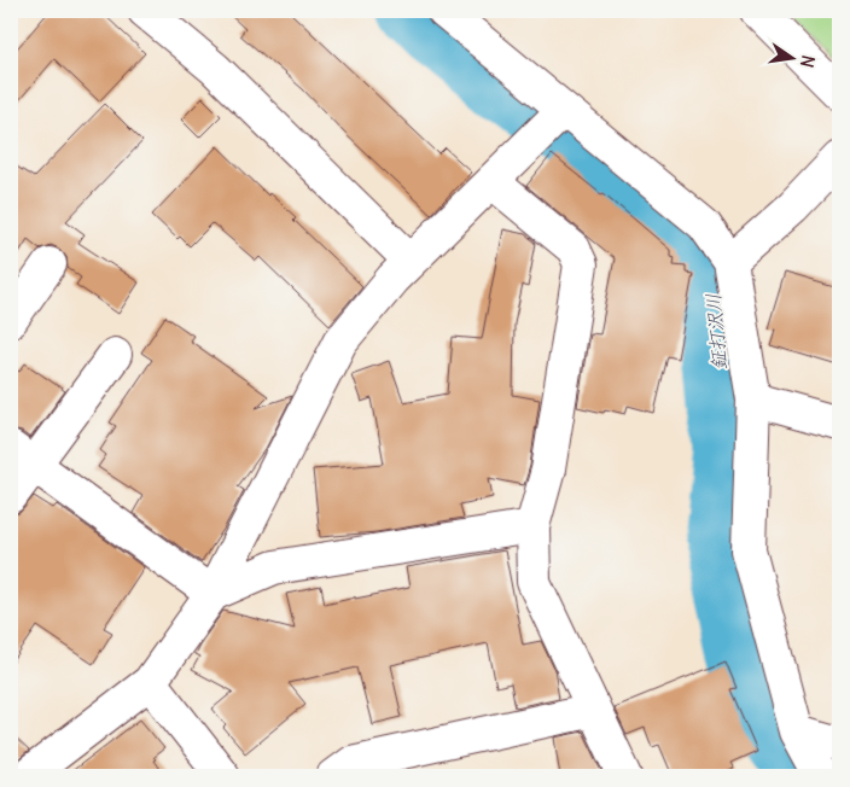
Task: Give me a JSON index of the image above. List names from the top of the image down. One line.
{"water":["鉦打沢川"],"north":"right"}
